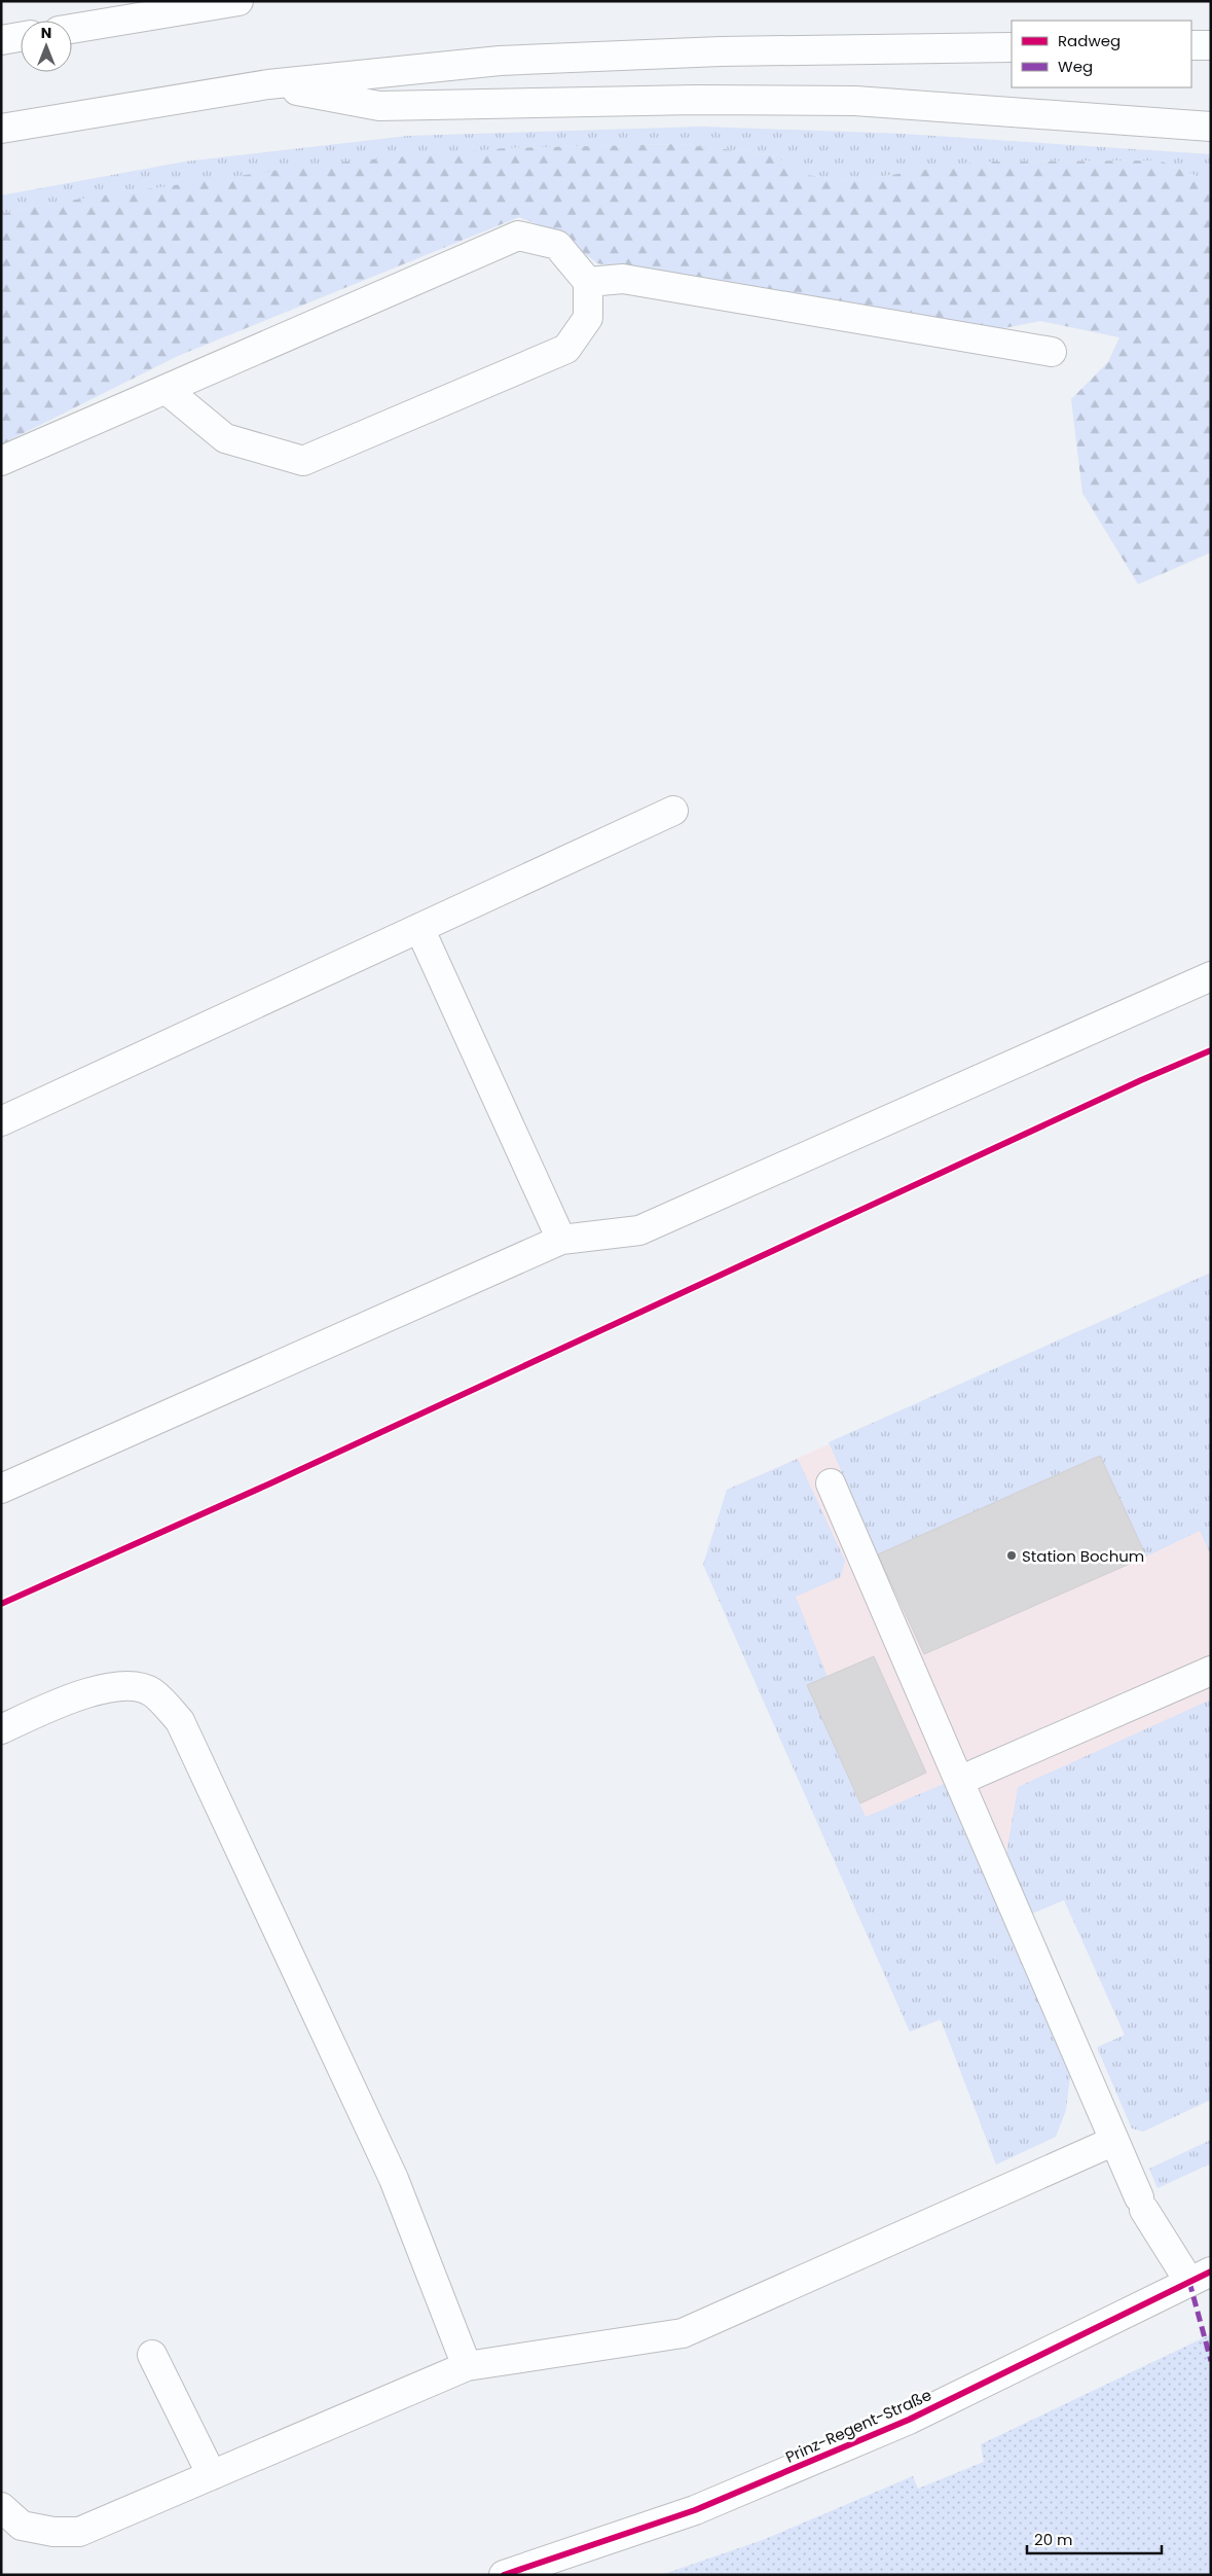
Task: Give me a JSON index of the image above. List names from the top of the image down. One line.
{"streets":{"main road":["Prinz-Regent-Straße"]},"places":["Station Bochum"],"legend":["Radweg","Weg"],"scale_bar":"20 m","north":"top"}
